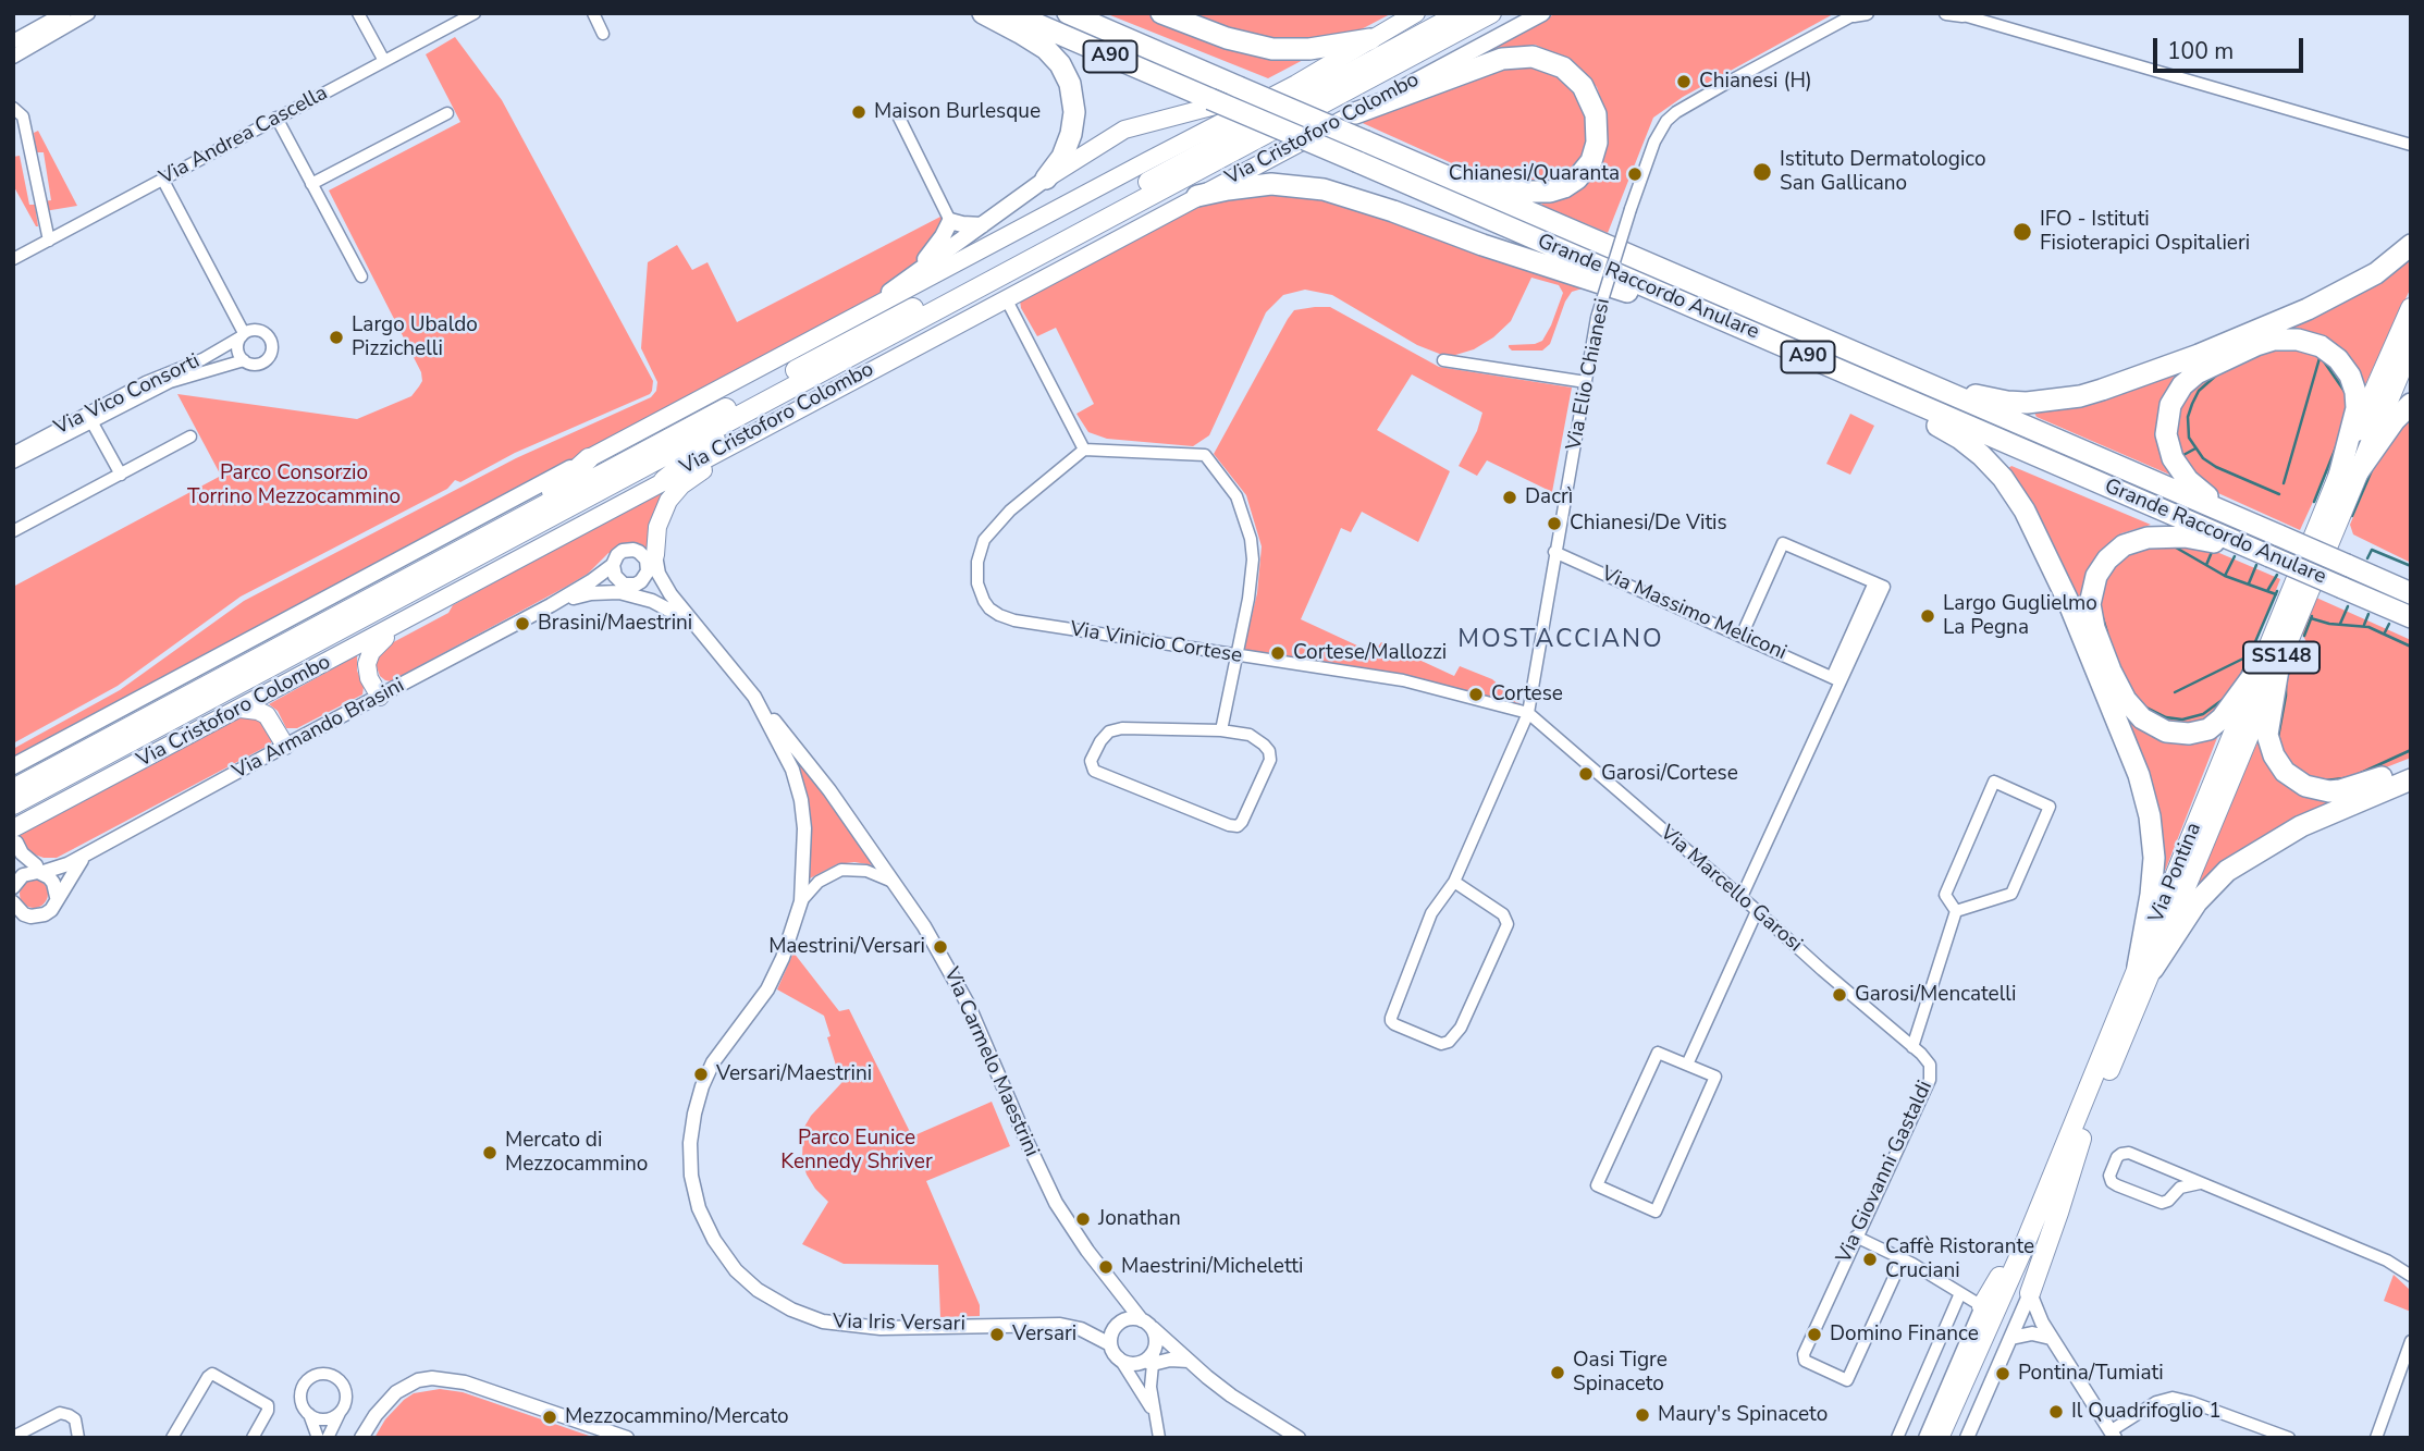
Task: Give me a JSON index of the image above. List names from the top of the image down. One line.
{"streets":{"highway":["A90","Via Cristoforo Colombo","Grande Raccordo Anulare","SS148","Via Pontina"],"street":["Via Andrea Cascella","Via Elio Chianesi","Via Vico Consorti","Via Massimo Meliconi","Via Vinicio Cortese","Via Armando Brasini","Via Marcello Garosi","Via Carmelo Maestrini","Via Giovanni Gastaldi","Via Iris Versari"]},"crossings":[["Via Elio Chianesi","Via Massimo Meliconi"],["Via Elio Chianesi","Via Vinicio Cortese"],["Via Elio Chianesi","Via Marcello Garosi"],["Via Vinicio Cortese","Via Marcello Garosi"],["Via Armando Brasini","Via Iris Versari"],["Via Marcello Garosi","Via Giovanni Gastaldi"],["Via Carmelo Maestrini","Via Iris Versari"]],"districts":["MOSTACCIANO"],"parks":["Parco Consorzio Torrino Mezzocammino","Parco Eunice Kennedy Shriver"],"places":["Chianesi (H)","Maison Burlesque","Istituto Dermatologico San Gallicano","Chianesi/Quaranta","IFO - Istituti Fisioterapici Ospitalieri","Largo Ubaldo Pizzichelli","Dacrì","Chianesi/De Vitis","Largo Guglielmo La Pegna","Brasini/Maestrini","Cortese/Mallozzi","Cortese","Garosi/Cortese","Maestrini/Versari","Garosi/Mencatelli","Versari/Maestrini","Mercato di Mezzocammino","Jonathan","Caffè Ristorante Cruciani","Maestrini/Micheletti","Versari","Domino Finance","Oasi Tigre Spinaceto","Pontina/Tumiati","Il Quadrifoglio 1","Maury's Spinaceto","Mezzocammino/Mercato"],"scale_bar":"100 m"}
